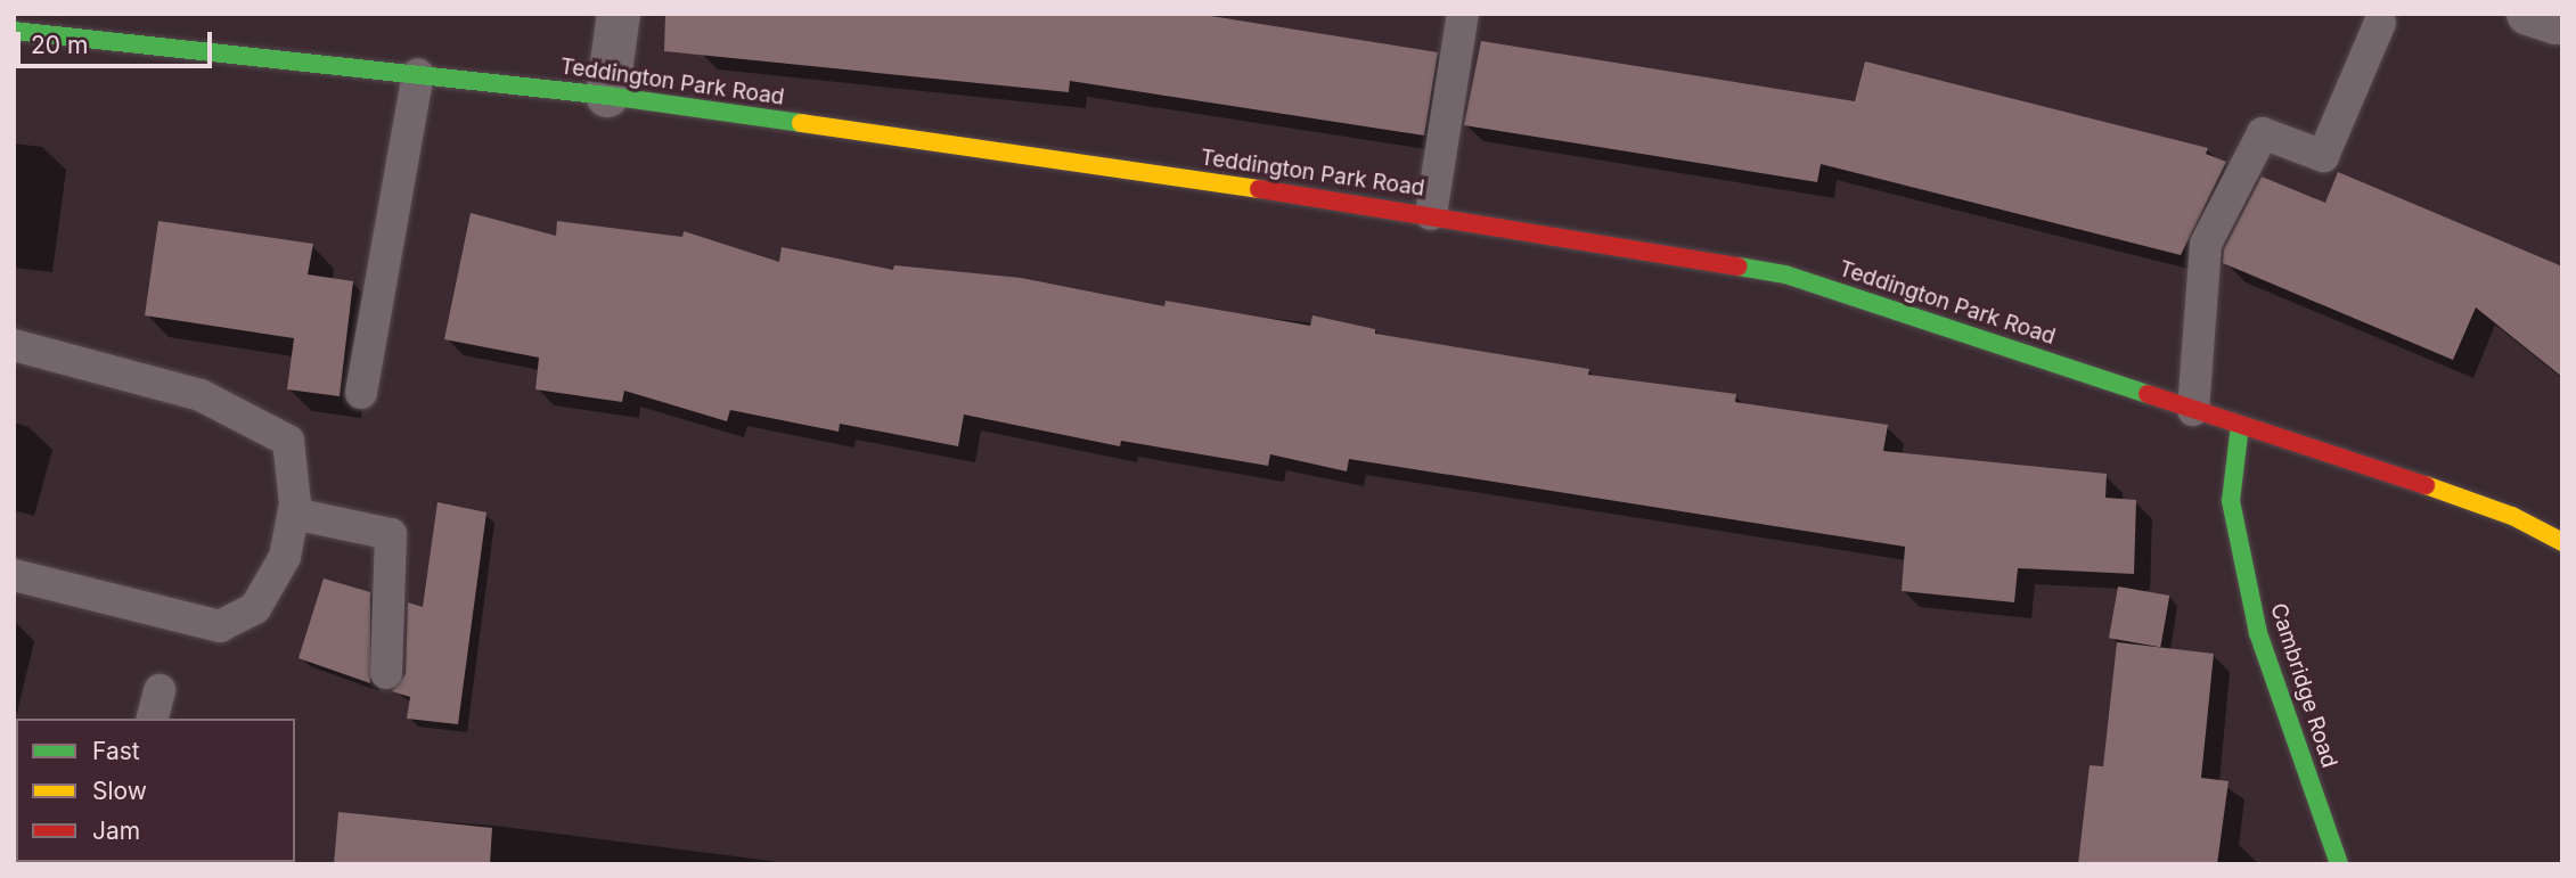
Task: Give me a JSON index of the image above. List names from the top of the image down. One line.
{"streets":{"street":["Teddington Park Road","Cambridge Road"]},"crossings":[["Teddington Park Road","Cambridge Road"]],"legend":["Fast","Slow","Jam"],"scale_bar":"20 m"}
